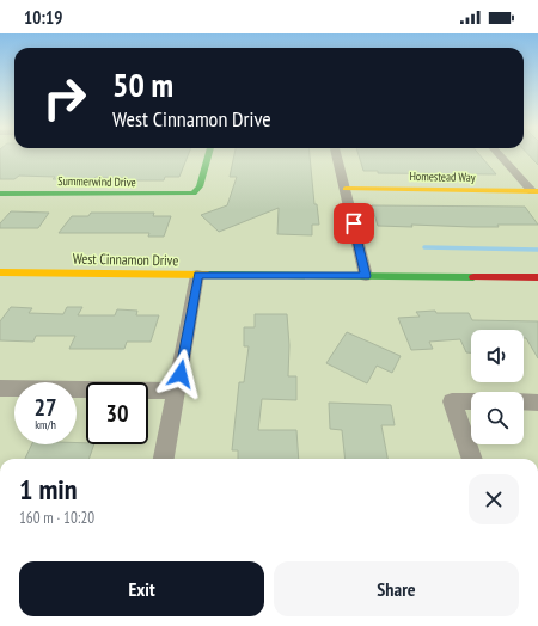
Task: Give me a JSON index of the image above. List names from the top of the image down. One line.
{"streets":{"street":["Homestead Way","Summerwind Drive","West Cinnamon Drive"]},"page":{"status":"10:19","turn":["50 m","West Cinnamon Drive"],"speed":"27 km/h","limit":"30","heading":["1 min","160 m · 10:20"],"buttons":["Exit","Share"]}}
